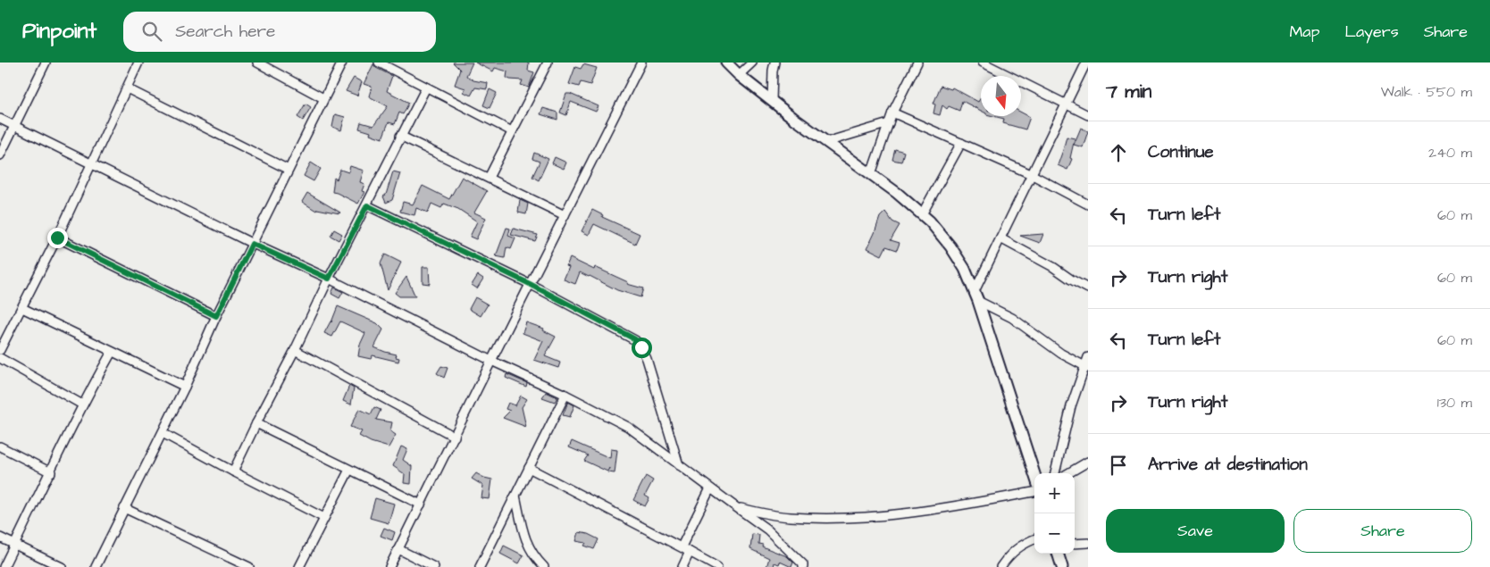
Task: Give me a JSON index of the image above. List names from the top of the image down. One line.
{"north":"bottom","page":{"header":"Pinpoint","search":"Search here","nav":["Map","Layers","Share"],"heading":["7 min","Walk · 550 m"],"list":[["Continue","240 m"],["Turn left","60 m"],["Turn right","60 m"],["Turn left","60 m"],["Turn right","130 m"],"Arrive at destination"],"map_buttons":["+","−"],"buttons":["Save","Share"]}}
